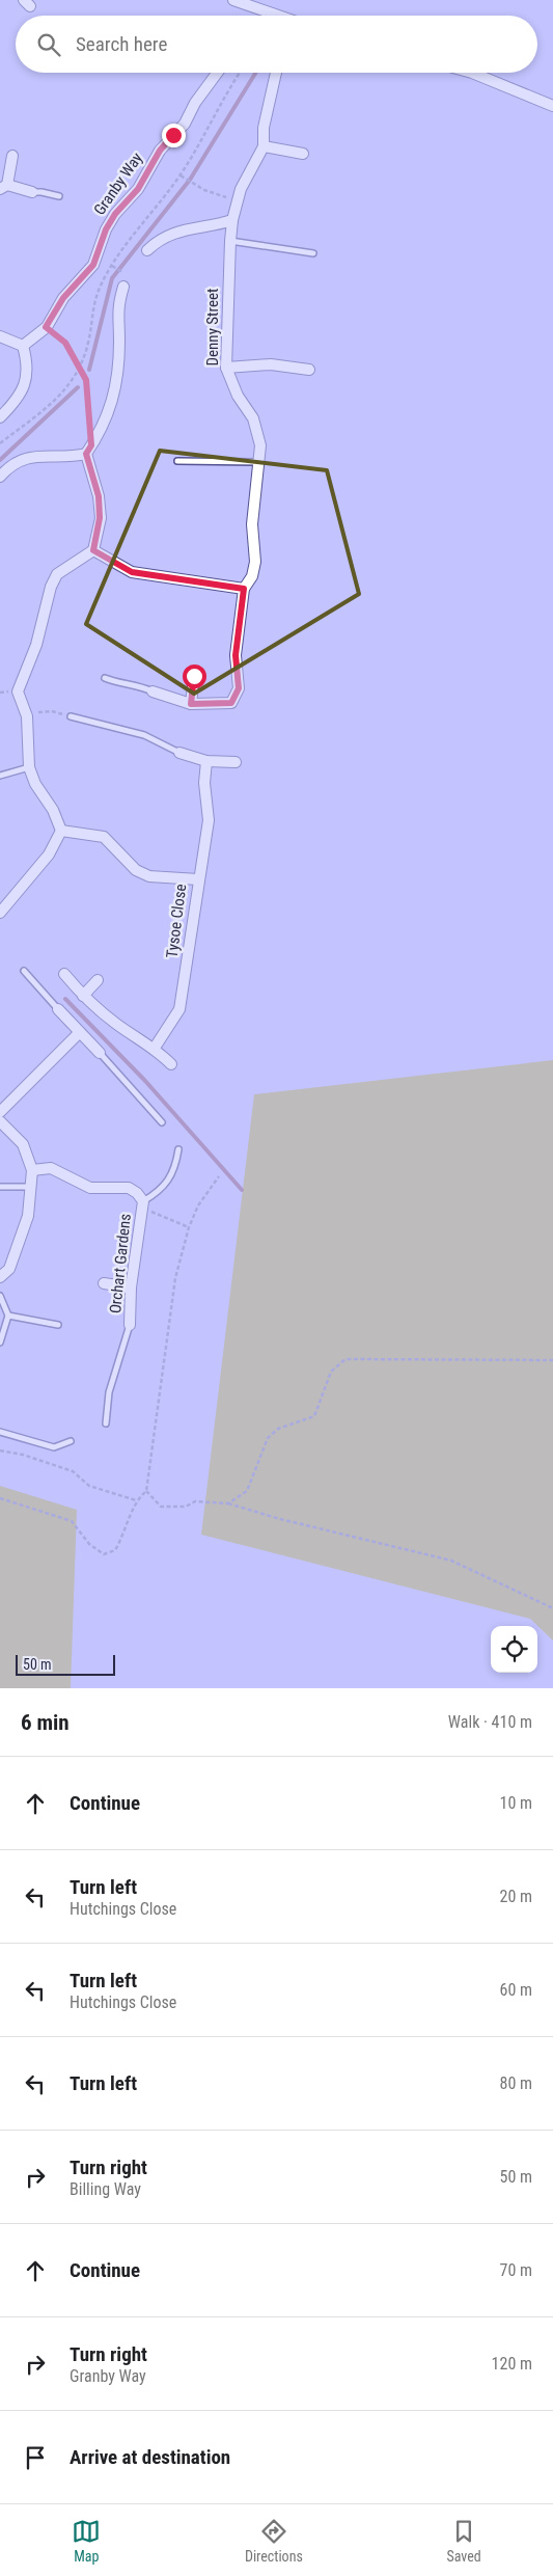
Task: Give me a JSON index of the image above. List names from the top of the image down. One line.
{"streets":{"street":["Granby Way","Denny Street","Tysoe Close","Orchart Gardens"]},"scale_bar":"50 m","page":{"search":"Search here","scale":"50 m","heading":["6 min","Walk · 410 m"],"list":[["Continue","10 m"],["Turn left","Hutchings Close","20 m"],["Turn left","Hutchings Close","60 m"],["Turn left","80 m"],["Turn right","Billing Way","50 m"],["Continue","70 m"],["Turn right","Granby Way","120 m"],"Arrive at destination"],"nav":["Map","Directions","Saved"]}}
